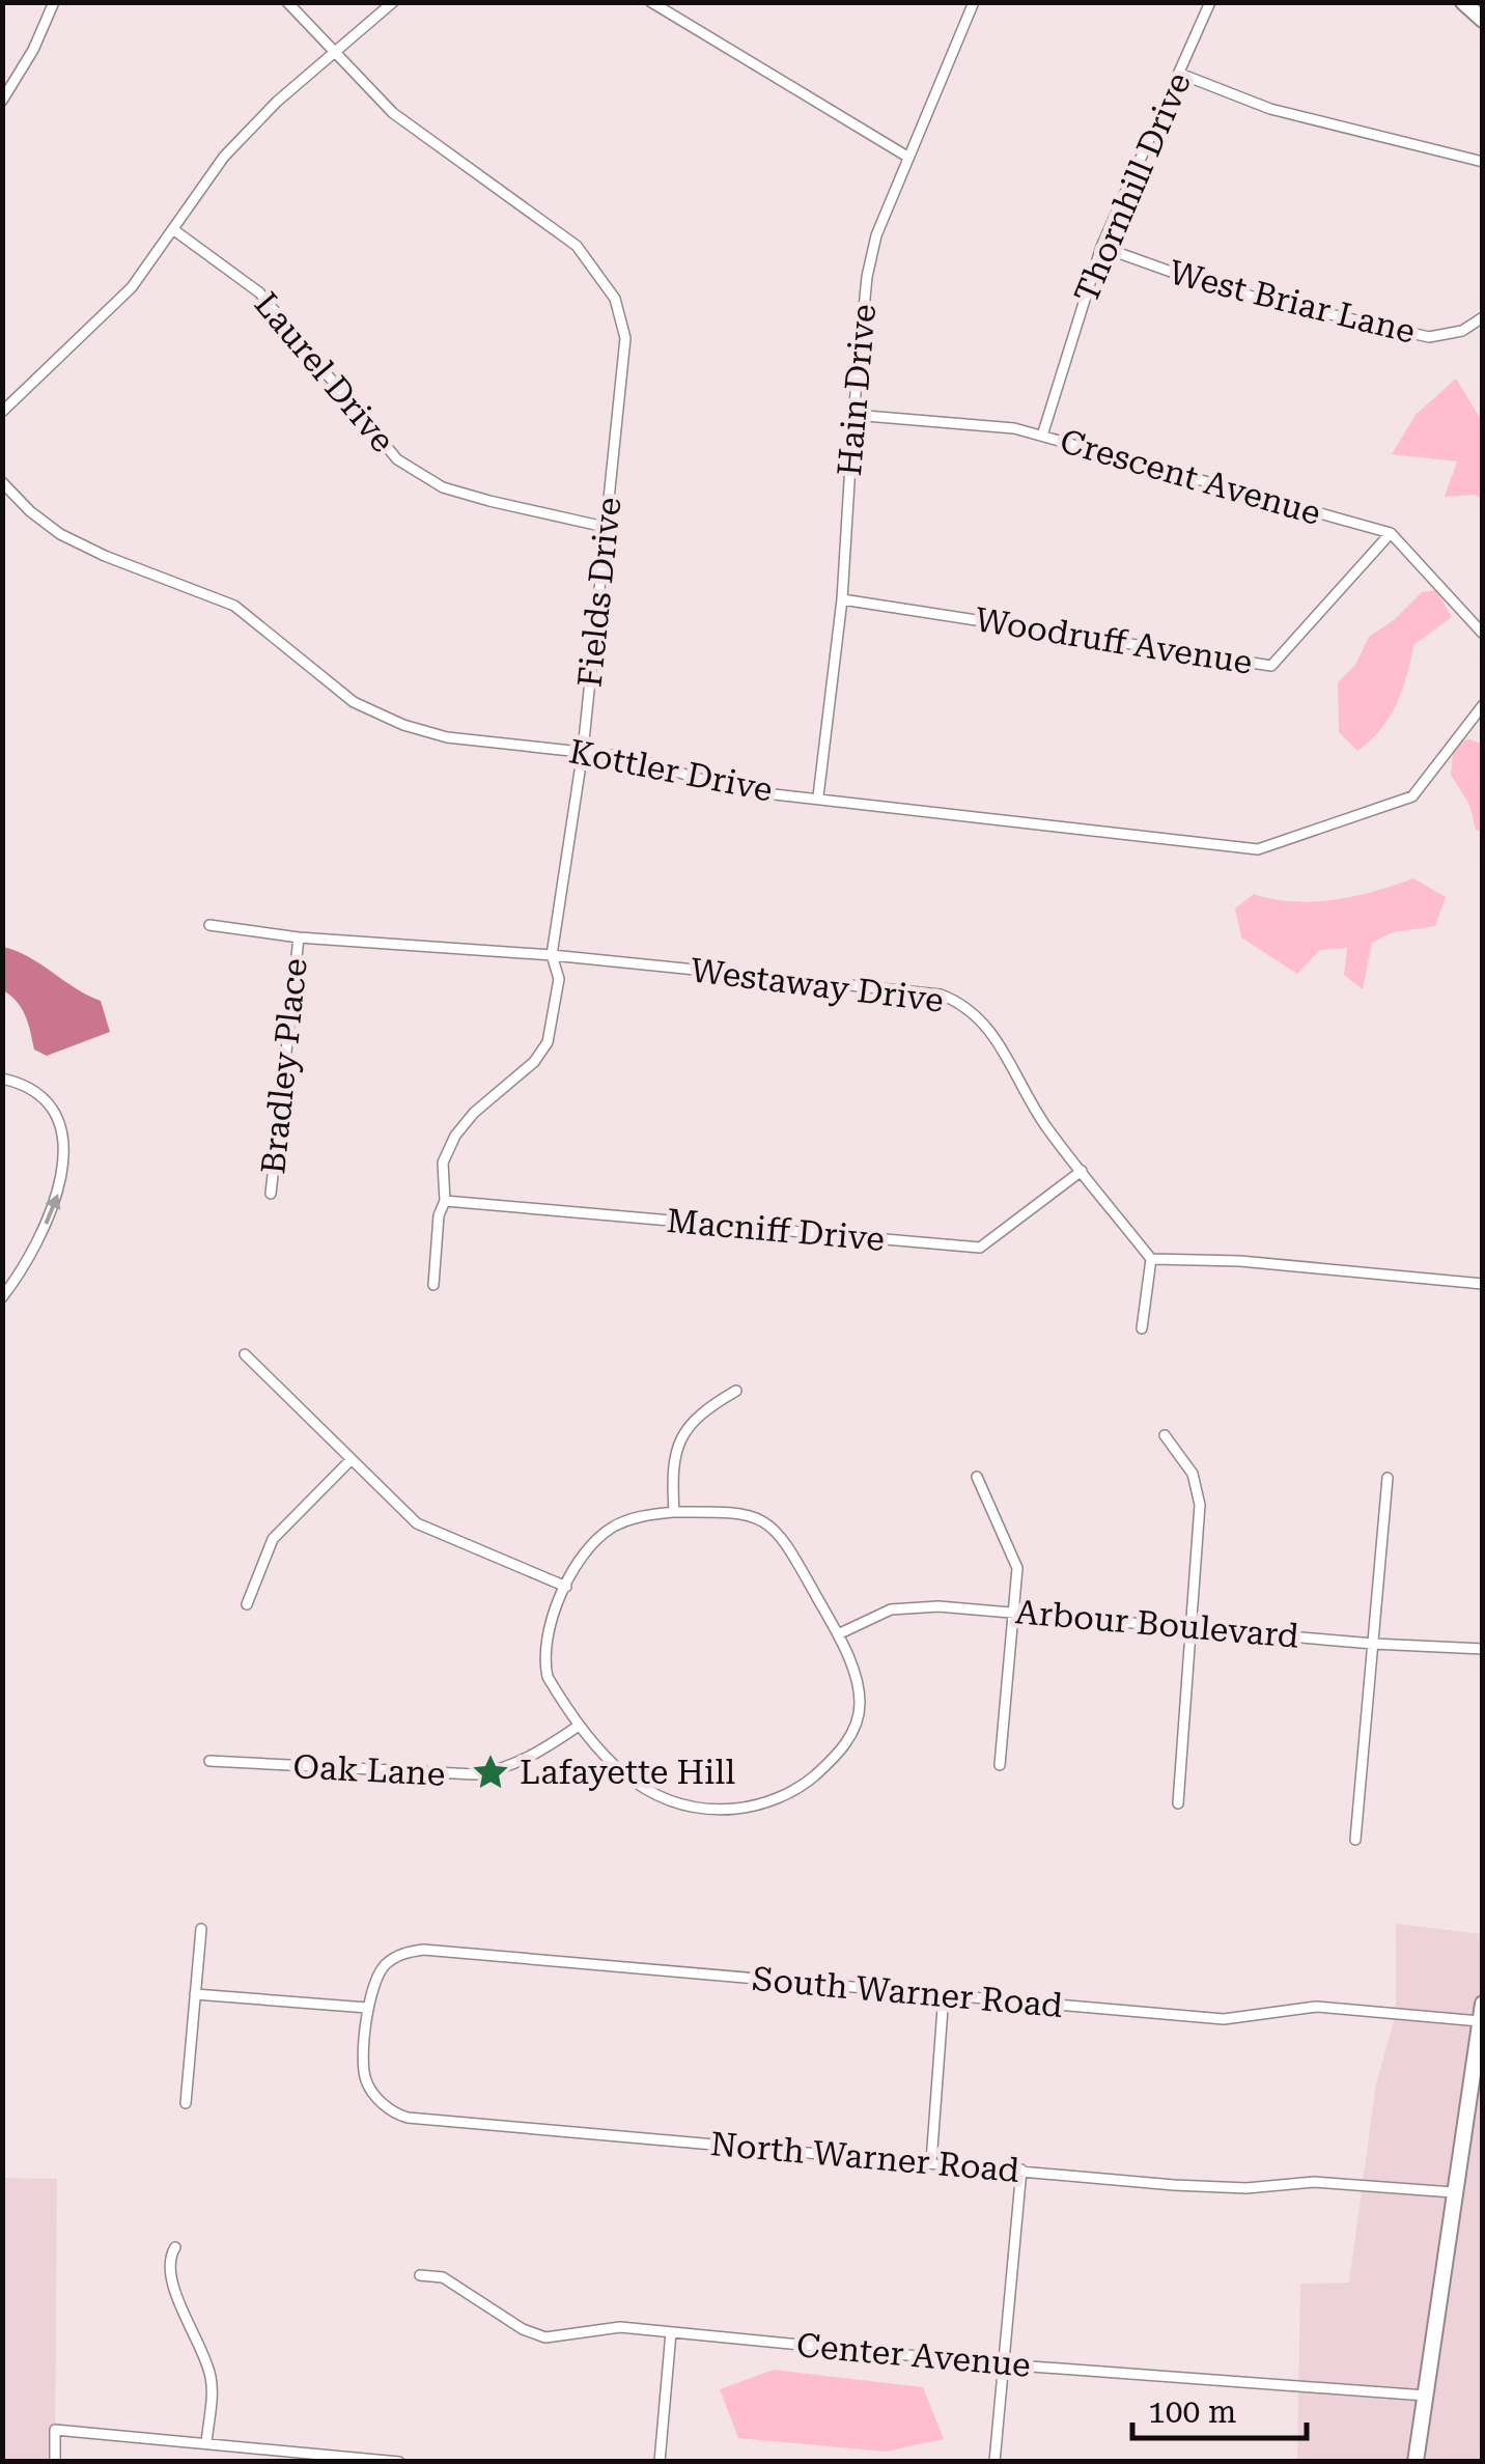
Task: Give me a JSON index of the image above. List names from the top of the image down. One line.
{"streets":{"street":["Thornhill Drive","West Briar Lane","Laurel Drive","Hain Drive","Crescent Avenue","Fields Drive","Woodruff Avenue","Kottler Drive","Westaway Drive","Bradley Place","Macniff Drive","Arbour Boulevard","Oak Lane","South Warner Road","North Warner Road","Center Avenue"]},"crossings":[["Thornhill Drive","West Briar Lane"],["Thornhill Drive","Crescent Avenue"],["Laurel Drive","Fields Drive"],["Hain Drive","Crescent Avenue"],["Hain Drive","Woodruff Avenue"],["Hain Drive","Kottler Drive"],["Crescent Avenue","Woodruff Avenue"],["Fields Drive","Kottler Drive"],["Fields Drive","Westaway Drive"],["Fields Drive","Macniff Drive"],["Westaway Drive","Bradley Place"],["Westaway Drive","Macniff Drive"],["Arbour Boulevard","Oak Lane"],["South Warner Road","North Warner Road"]],"places":{"place":["Lafayette Hill"]},"scale_bar":"100 m"}
